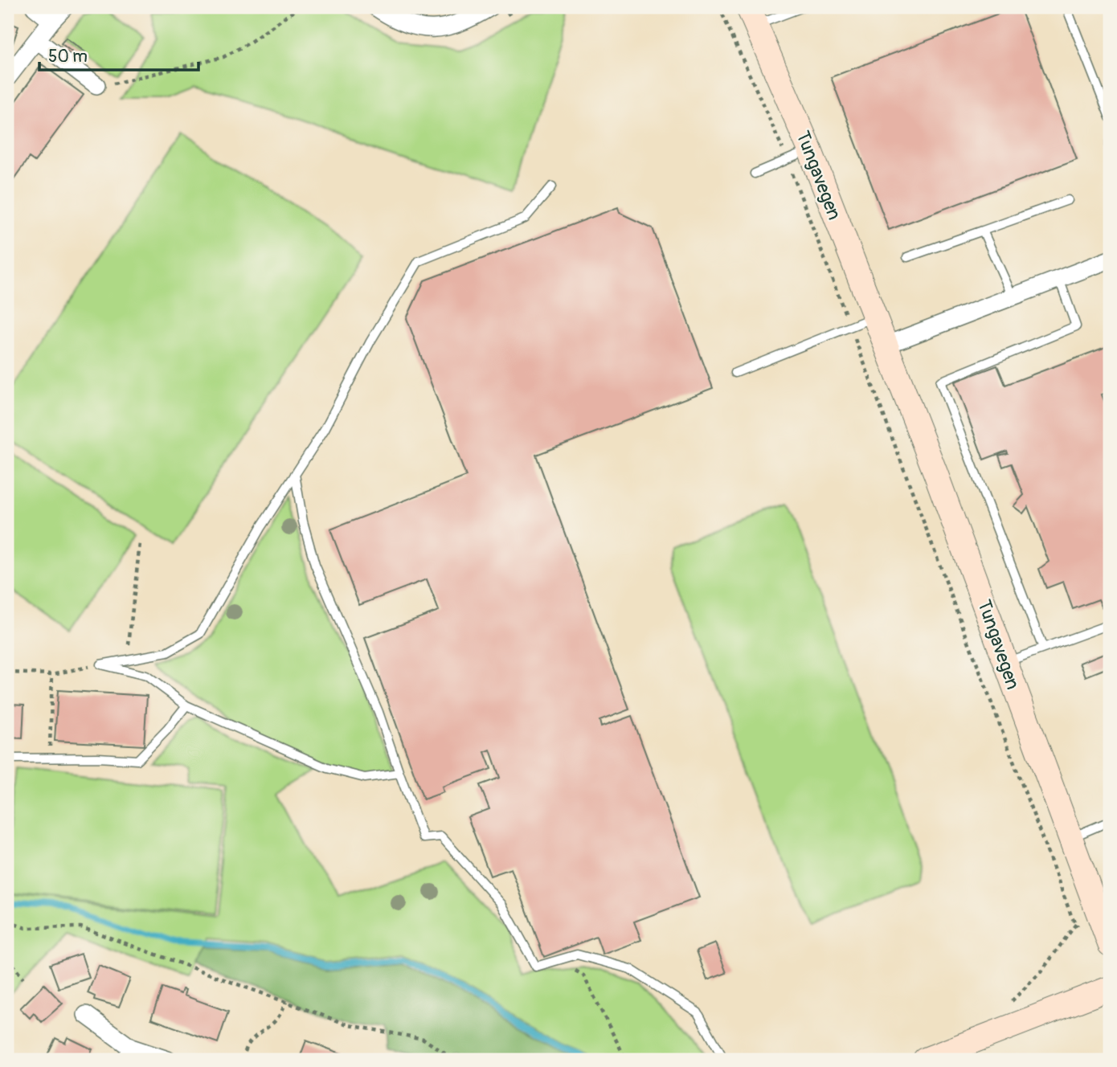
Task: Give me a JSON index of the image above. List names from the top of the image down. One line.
{"streets":{"street":["Tungavegen"]},"scale_bar":"50 m"}
